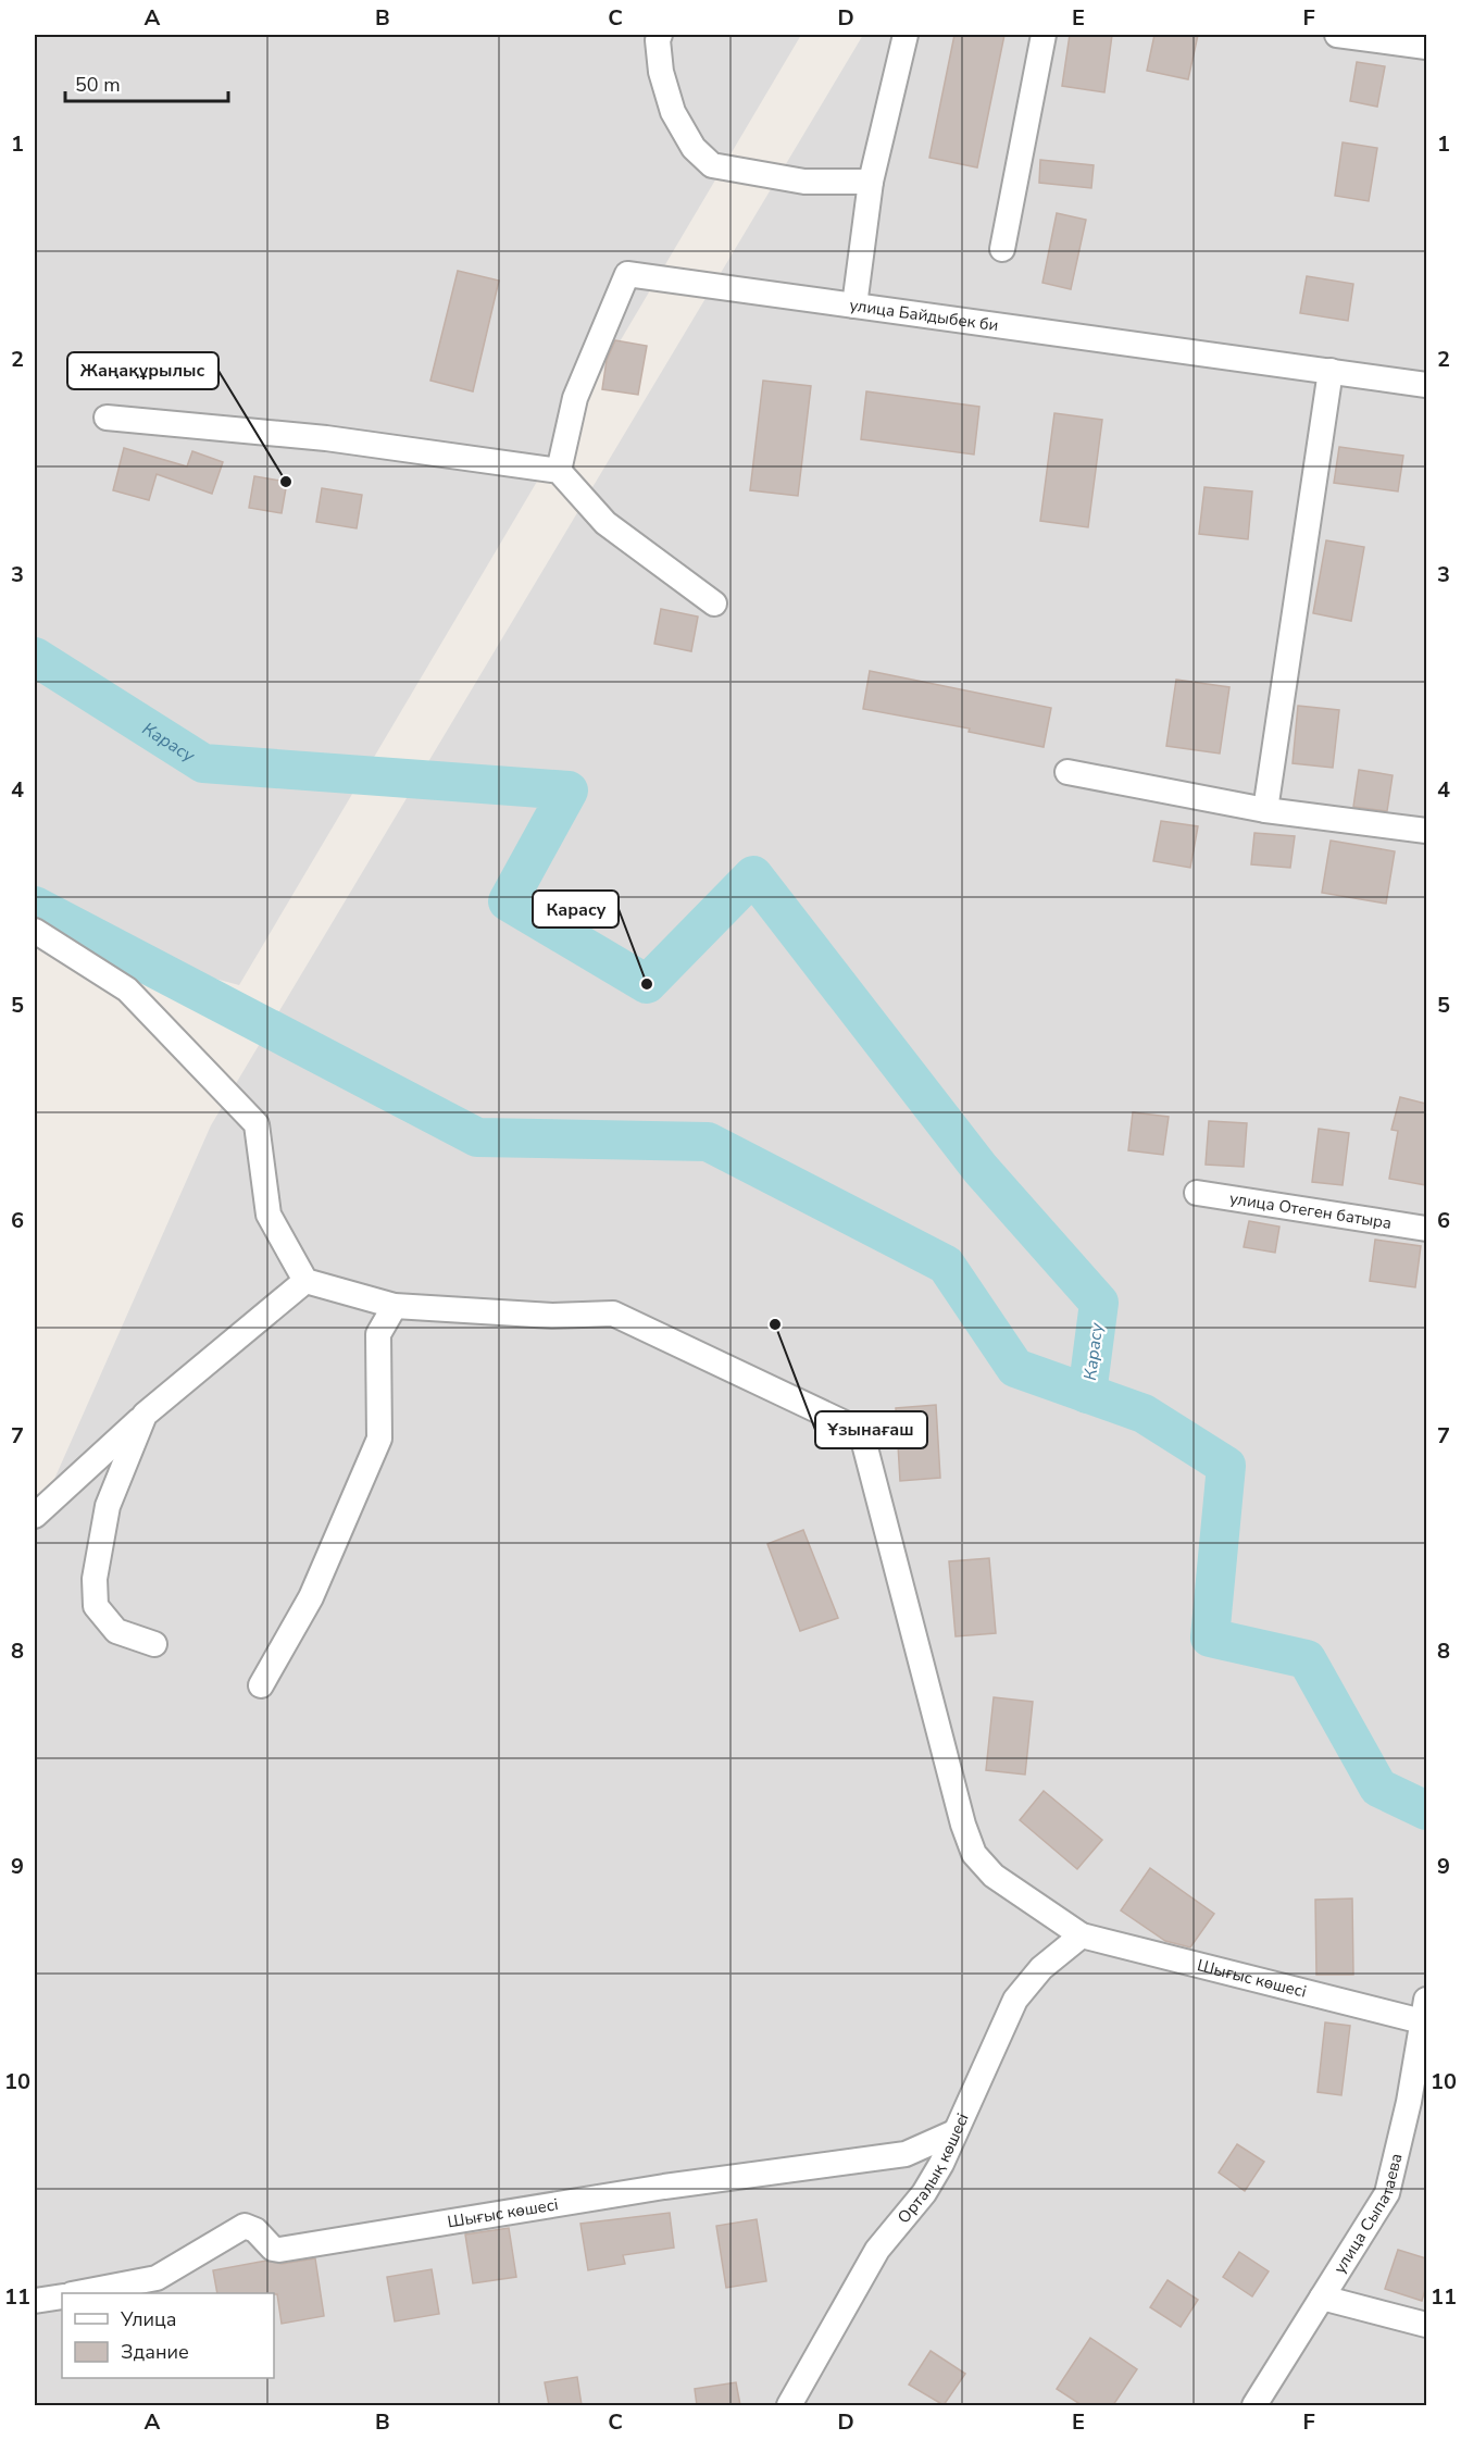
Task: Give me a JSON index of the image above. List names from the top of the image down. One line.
{"streets":{"street":["улица Байдыбек би","улица Отеген батыра","Шығыс көшесі","Орталық көшесі","улица Сыпатаева"]},"crossings":[["Шығыс көшесі","Орталық көшесі"],["Шығыс көшесі","улица Сыпатаева"]],"water":["Карасу"],"places":["Жаңақұрылыс","Карасу","Ұзынағаш"],"legend":["Улица","Здание"],"scale_bar":"50 m","grid":{"columns":["A","B","C","D","E","F"],"rows":["1","2","3","4","5","6","7","8","9","10","11"]}}
